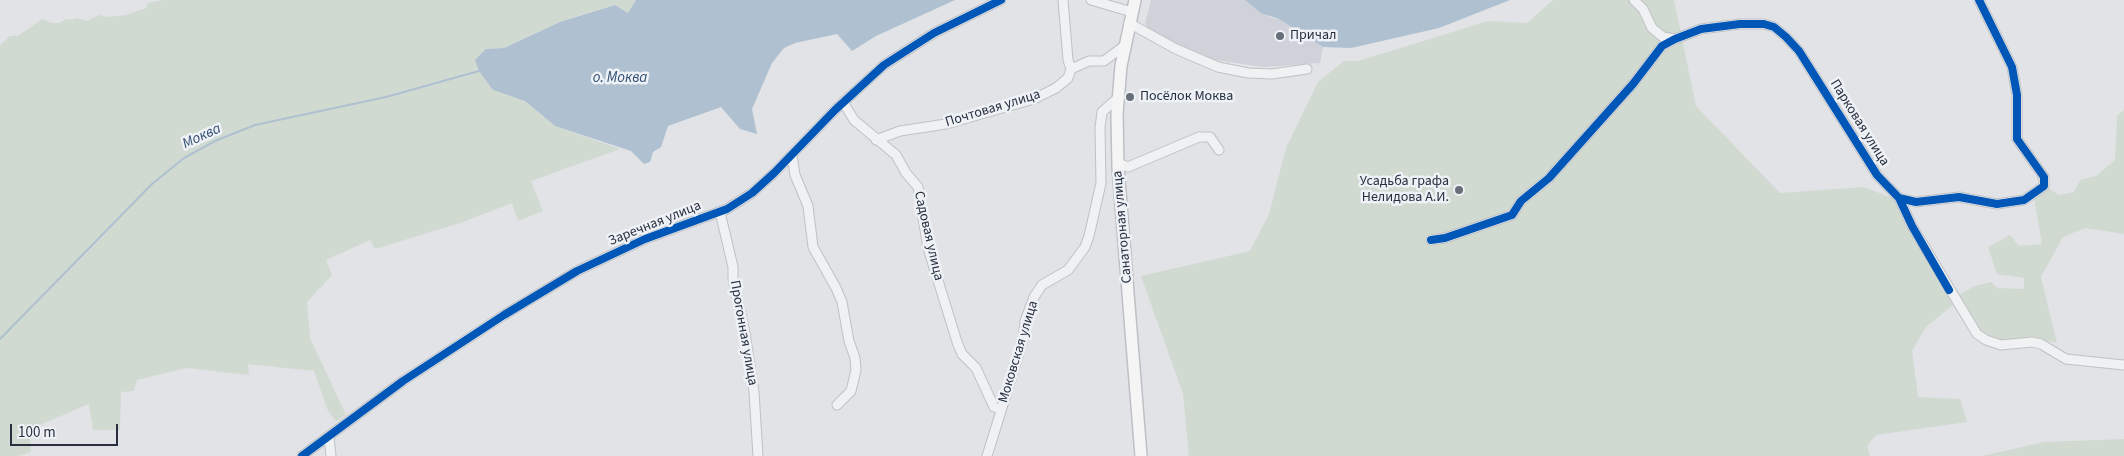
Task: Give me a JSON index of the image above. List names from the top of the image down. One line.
{"streets":{"main road":["Санаторная улица"],"street":["Почтовая улица","Парковая улица","Заречная улица","Садовая улица","Прогонная улица","Моковская улица"]},"crossings":[["Почтовая улица","Садовая улица"],["Заречная улица","Садовая улица"],["Заречная улица","Прогонная улица"],["Санаторная улица","Моковская улица"],["Садовая улица","Моковская улица"]],"water":["о. Моква","Моква"],"places":["Причал","Посёлок Моква","Усадьба графа Нелидова А.И."],"scale_bar":"100 m"}
